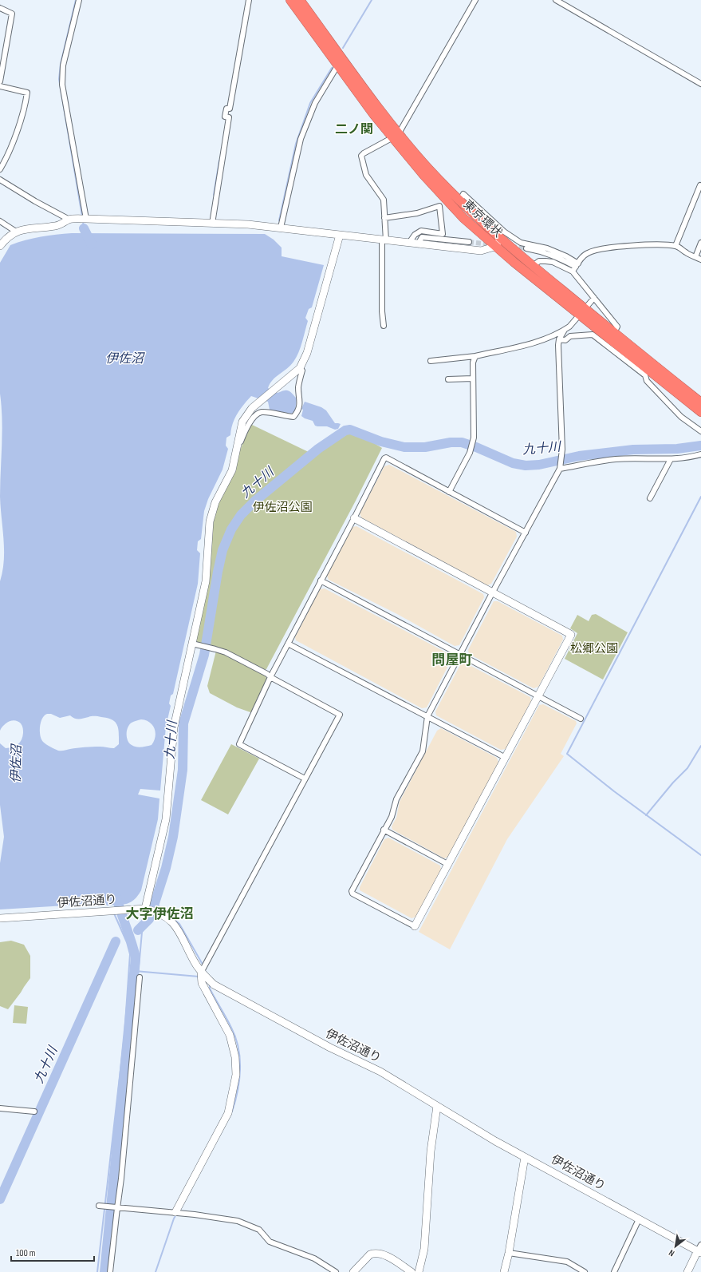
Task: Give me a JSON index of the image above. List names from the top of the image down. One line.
{"streets":{"highway":["東京環状"],"street":["伊佐沼通り"]},"districts":["二ノ関","問屋町","大字伊佐沼"],"water":["伊佐沼","九十川"],"parks":["伊佐沼公園","松郷公園"],"scale_bar":"100 m","north":"bottom left"}
